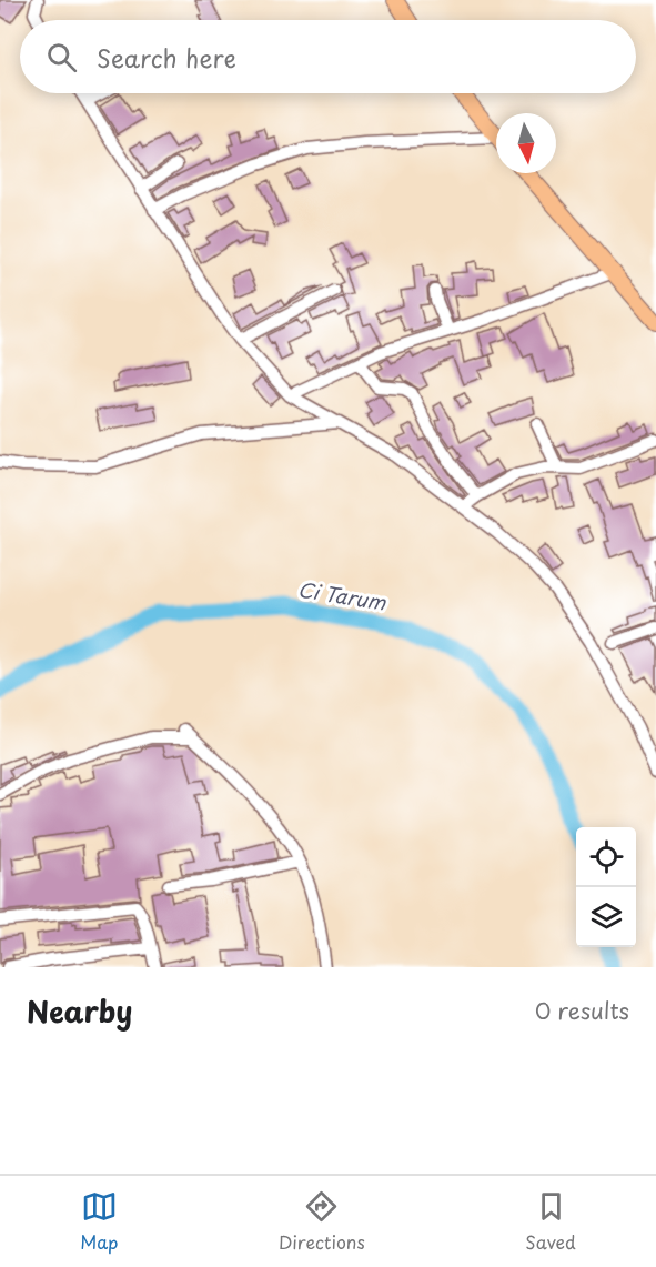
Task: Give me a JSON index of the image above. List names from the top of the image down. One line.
{"water":["Ci Tarum"],"north":"bottom","page":{"search":"Search here","heading":["Nearby","0 results"],"nav":["Map","Directions","Saved"]}}
